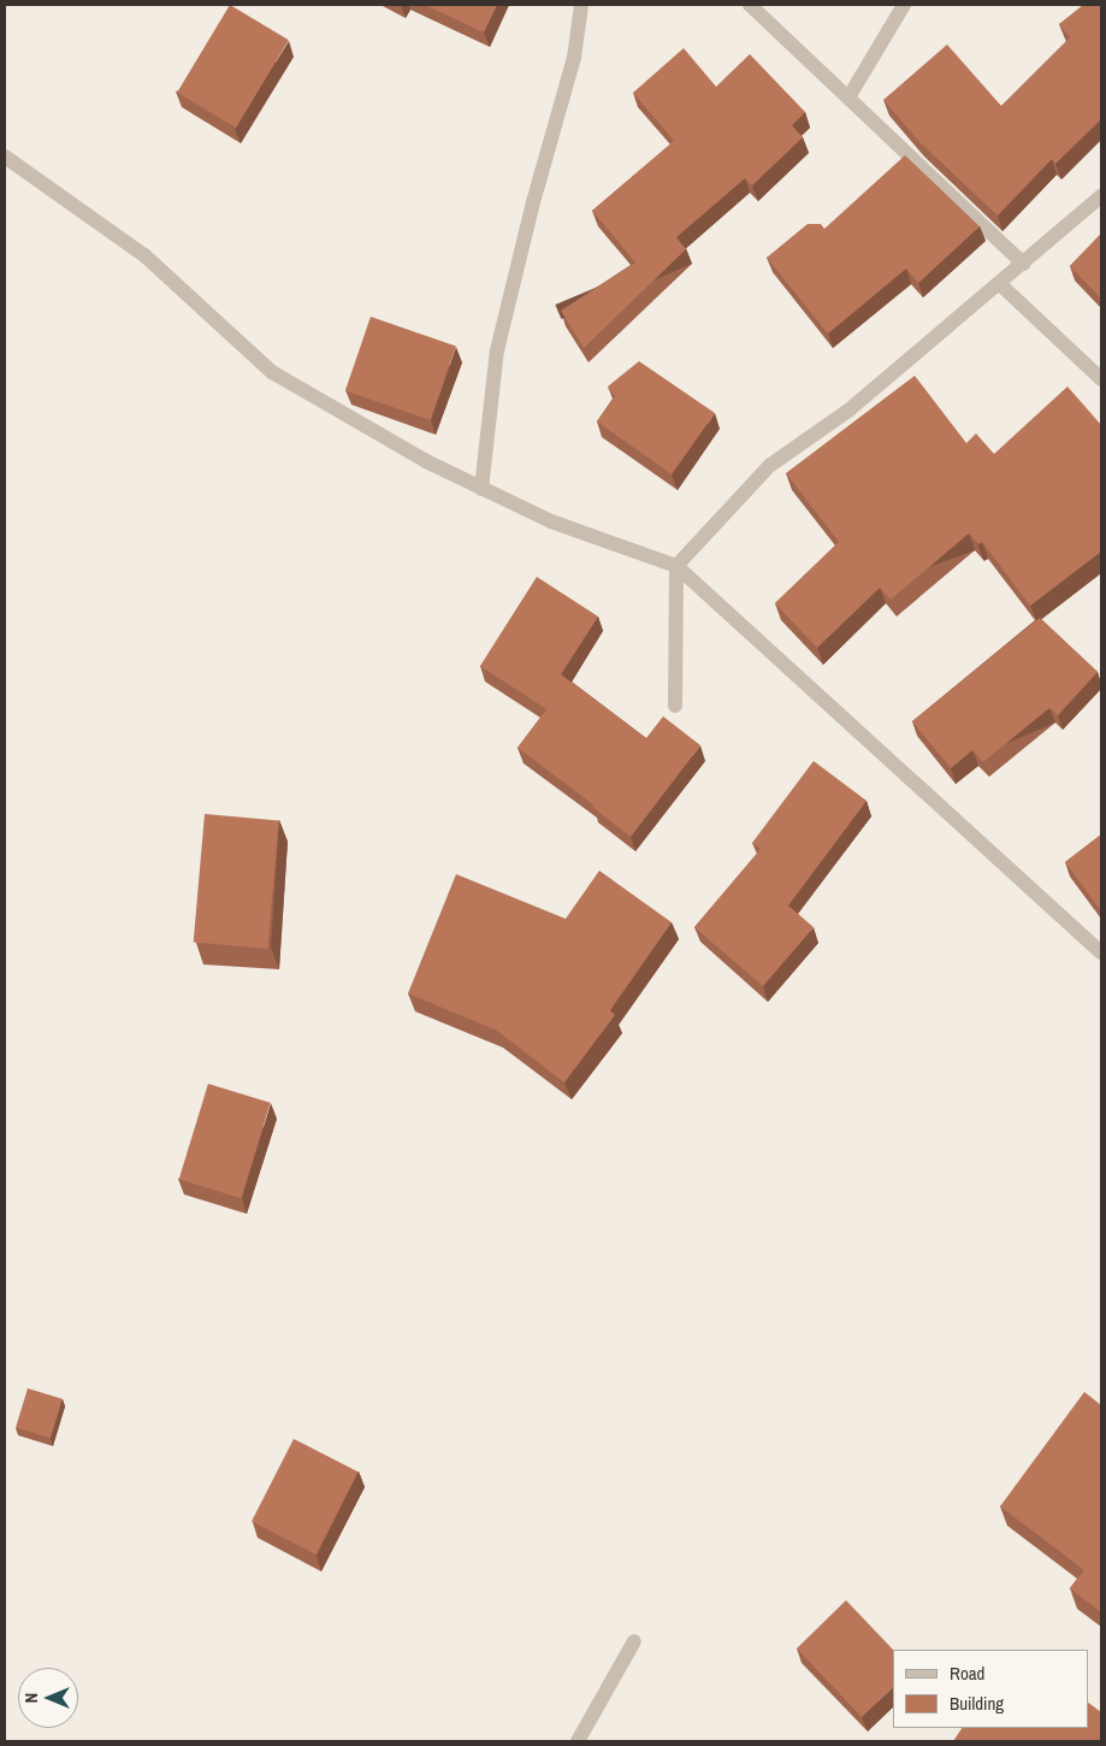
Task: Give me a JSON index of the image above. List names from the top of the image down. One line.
{"legend":["Road","Building"],"north":"left"}
